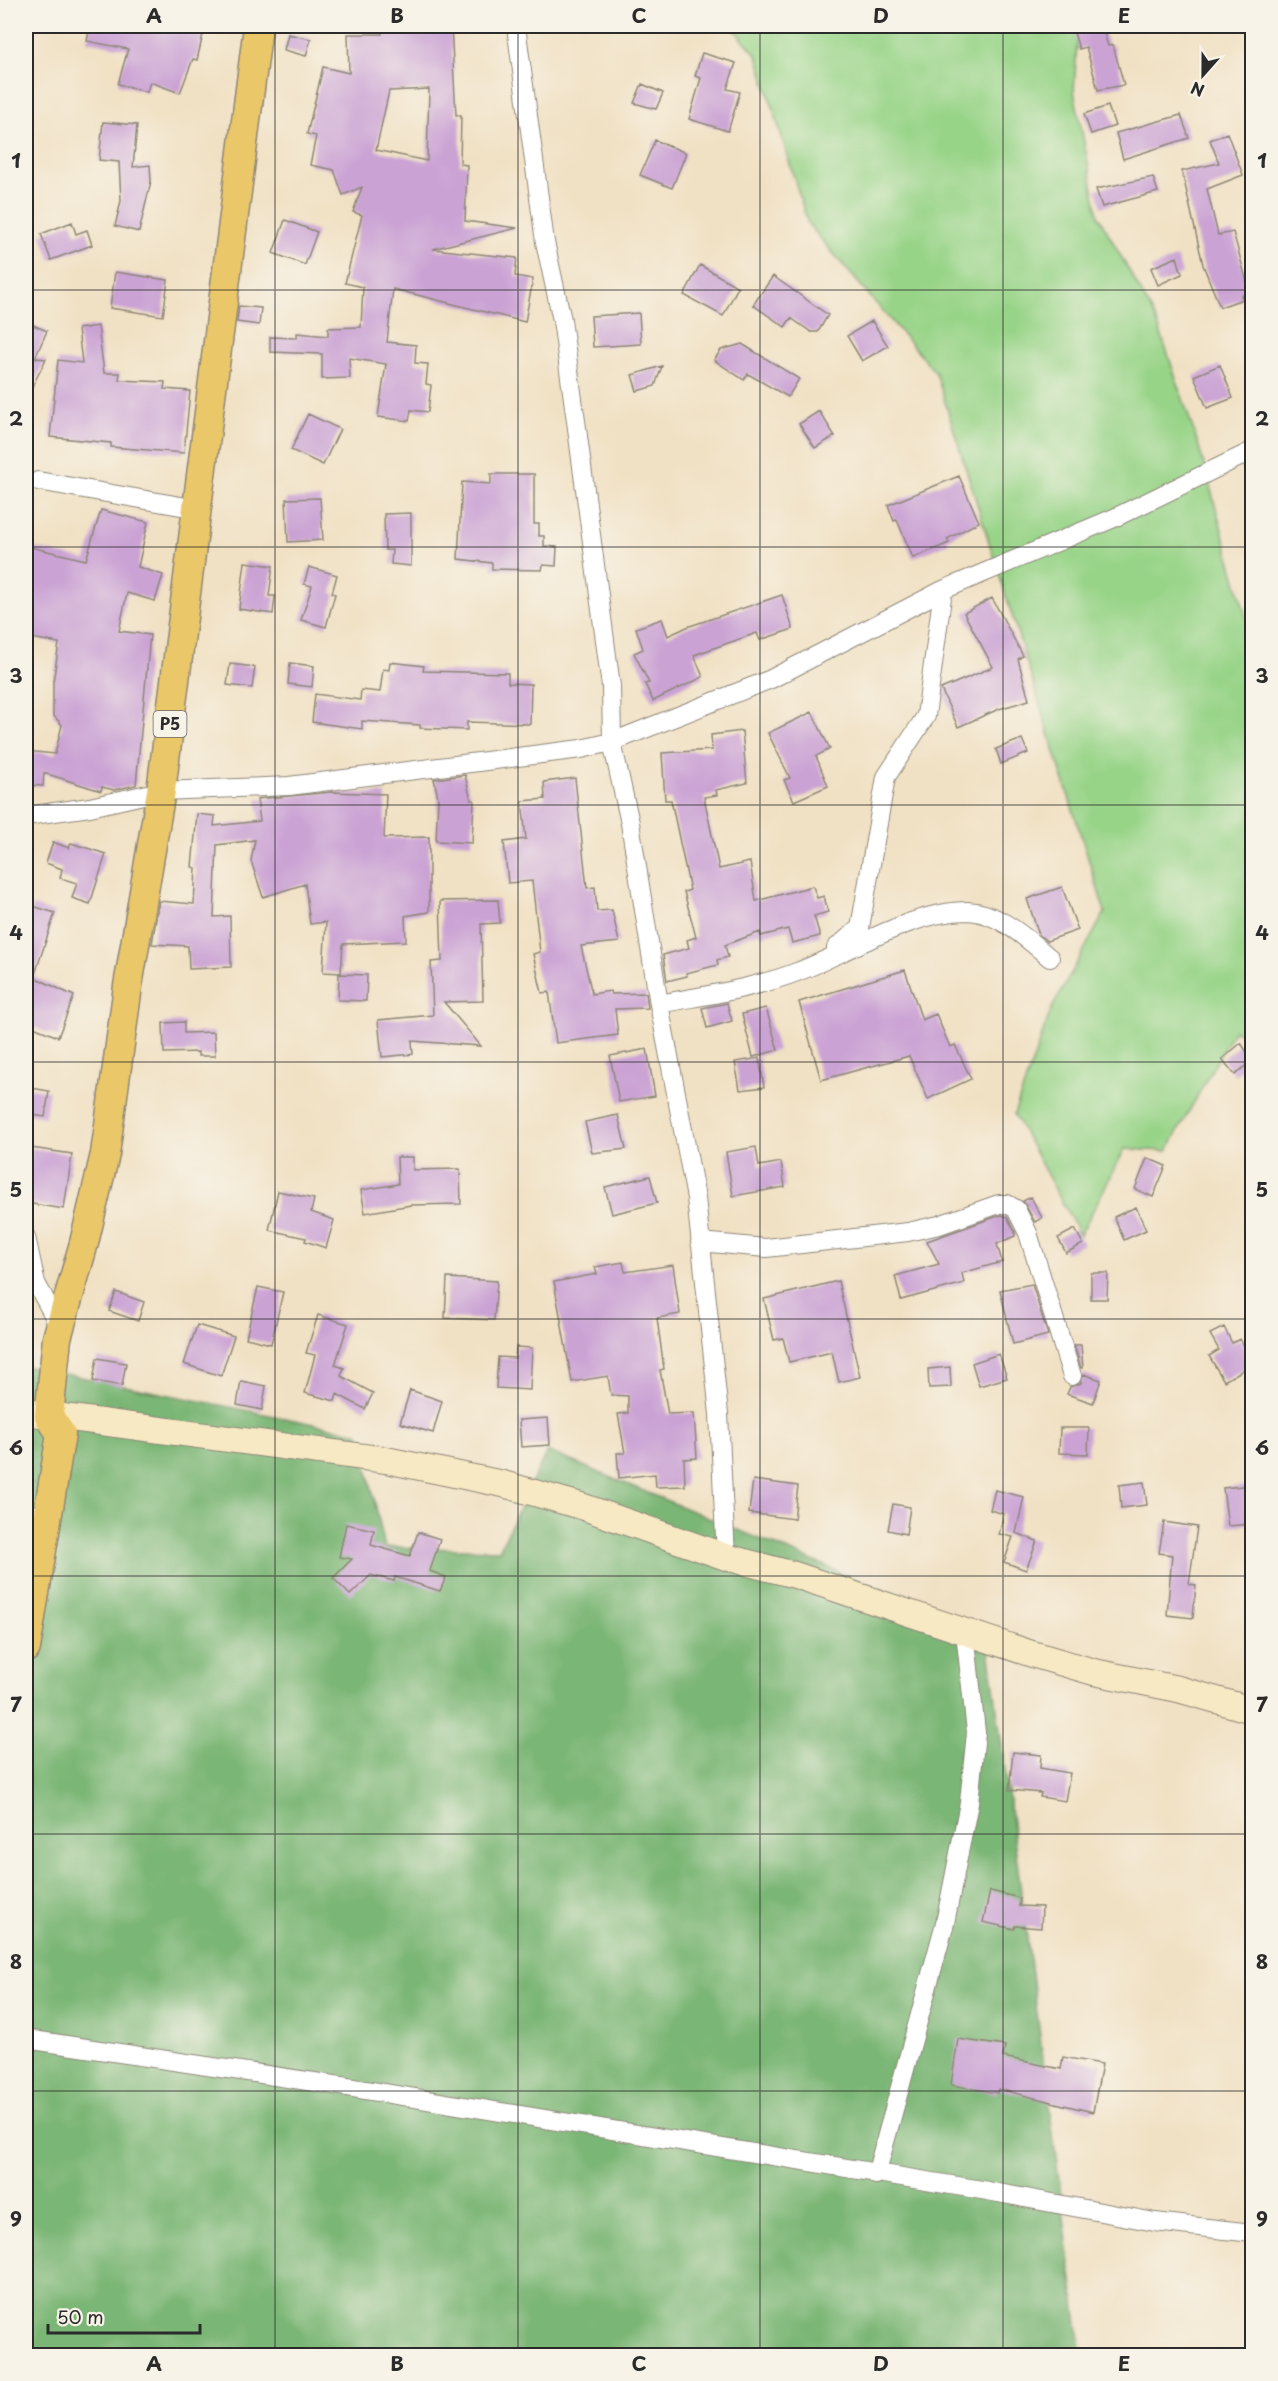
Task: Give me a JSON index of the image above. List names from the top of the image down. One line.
{"streets":{"main road":["P5"]},"scale_bar":"50 m","north":"bottom","grid":{"columns":["A","B","C","D","E"],"rows":["1","2","3","4","5","6","7","8","9"]}}
